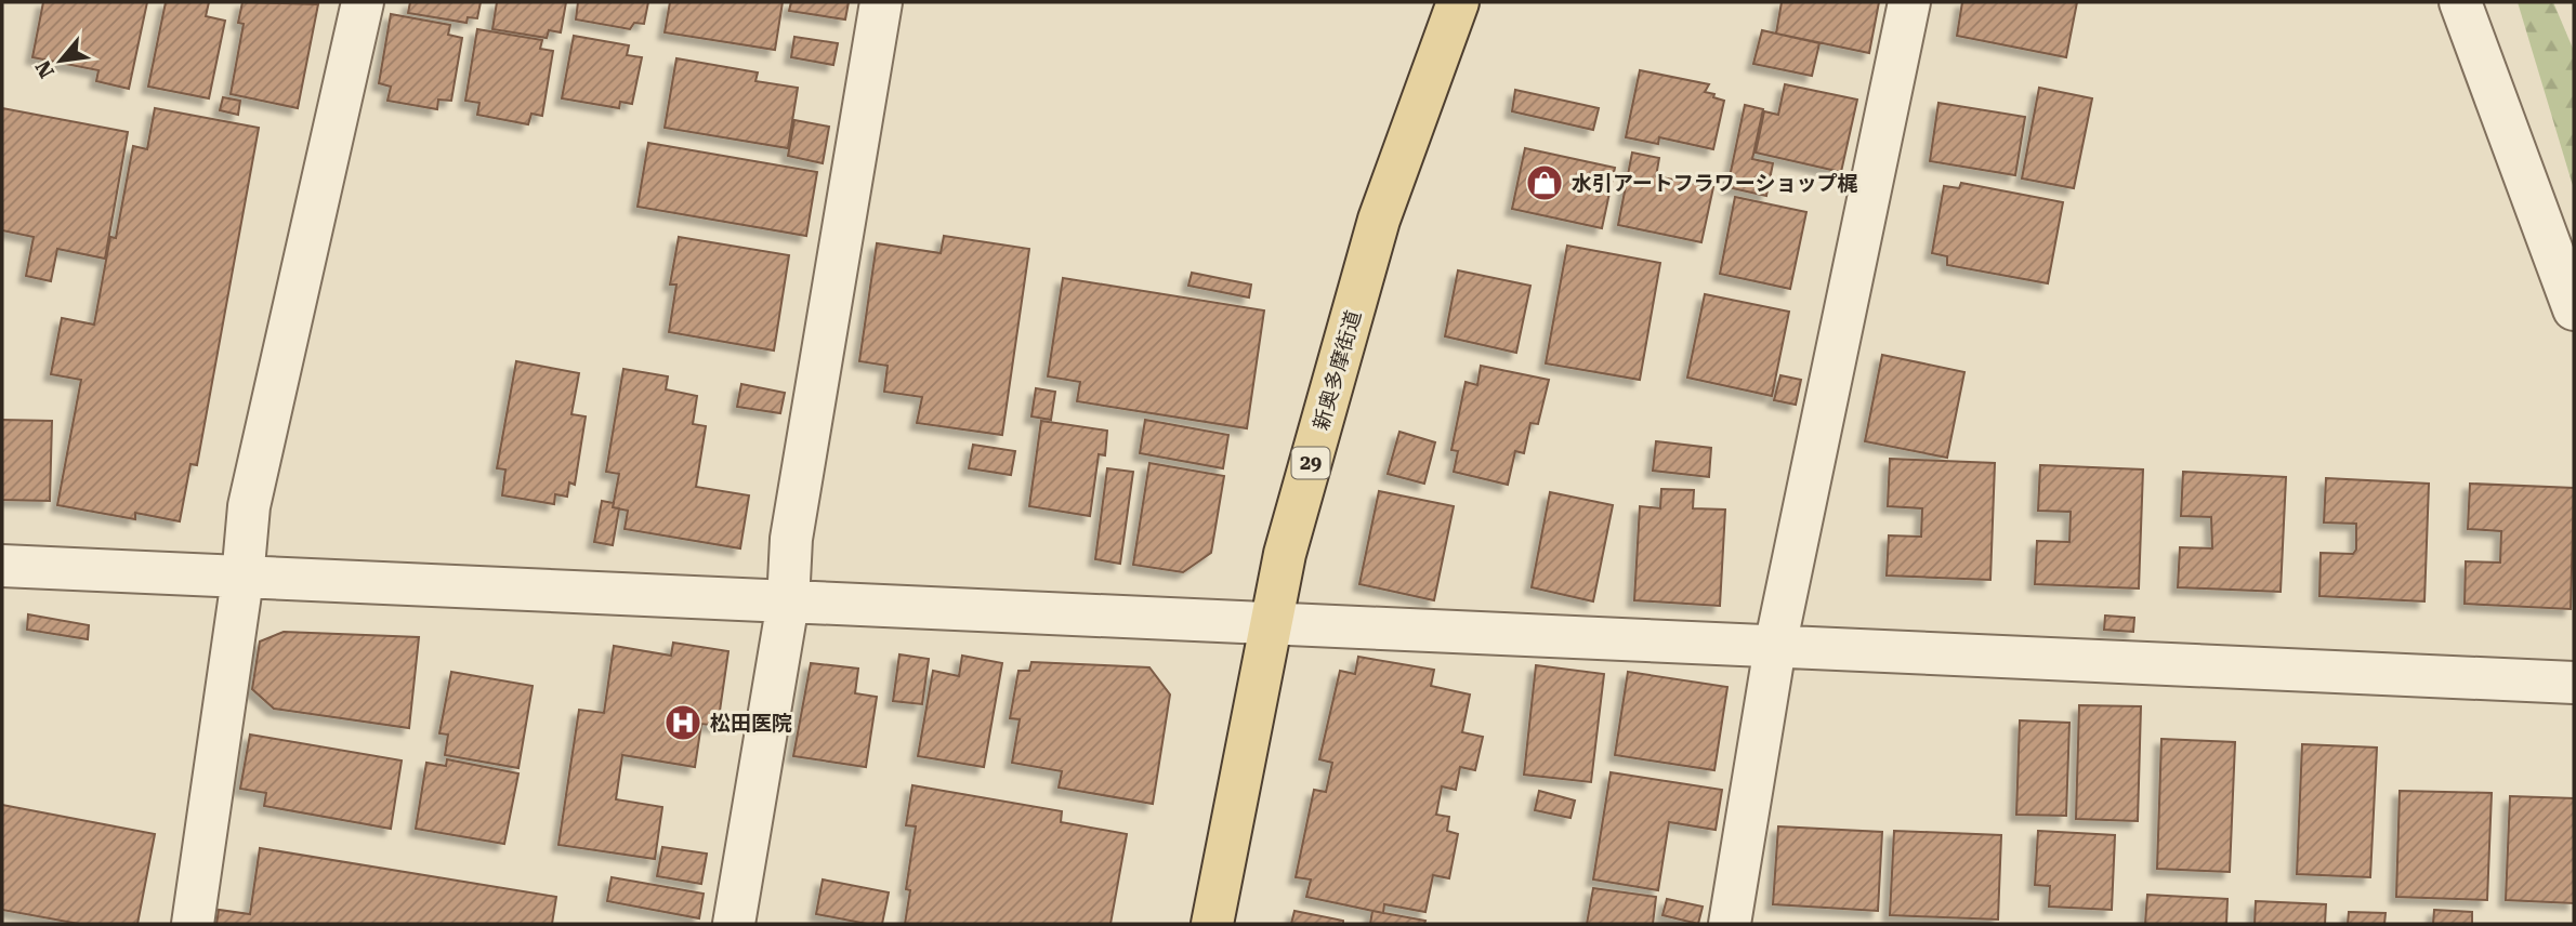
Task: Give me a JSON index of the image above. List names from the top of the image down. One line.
{"streets":{"main road":["新奥多摩街道","29"]},"places":{"shop":["水引アートフラワーショップ梶"],"hospital":["松田医院"]},"north":"bottom left"}
